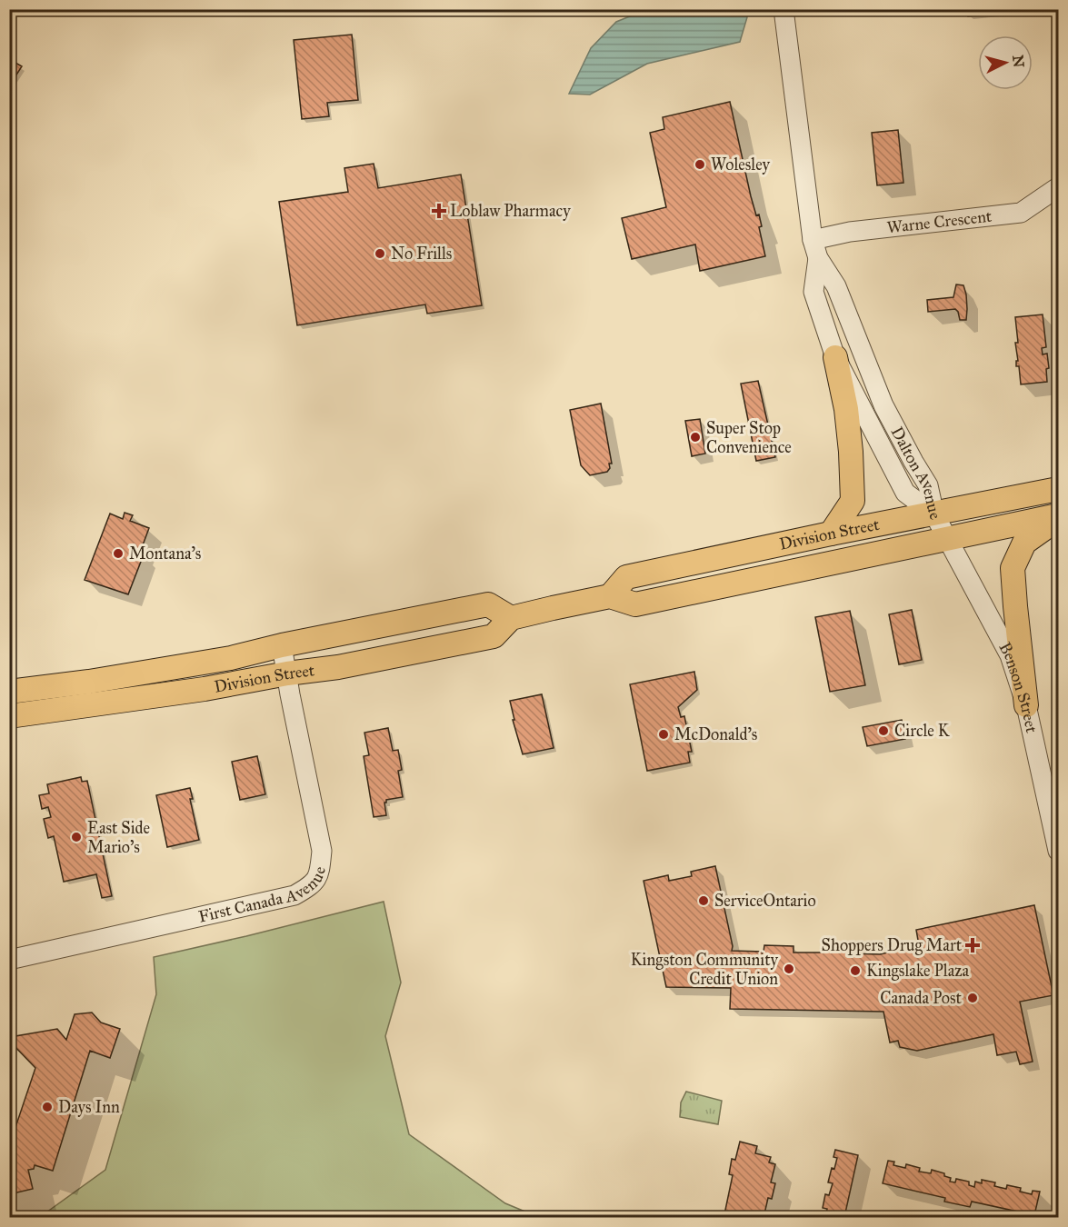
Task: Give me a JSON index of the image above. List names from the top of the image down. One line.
{"streets":{"main road":["Division Street"],"street":["Warne Crescent","Dalton Avenue","Benson Street","First Canada Avenue"]},"crossings":[["Warne Crescent","Dalton Avenue"],["Dalton Avenue","Division Street"],["Dalton Avenue","Benson Street"],["Division Street","Benson Street"],["Division Street","First Canada Avenue"]],"places":{"other":["Wolesley","No Frills","Super Stop Convenience","Montana's","Circle K","McDonald's","East Side Mario's","ServiceOntario","Kingston Community Credit Union","Kingslake Plaza","Canada Post","Days Inn"],"health":["Loblaw Pharmacy","Shoppers Drug Mart"]},"north":"right"}
